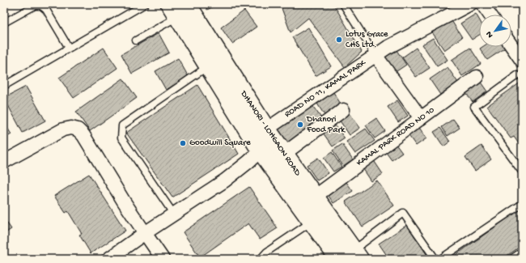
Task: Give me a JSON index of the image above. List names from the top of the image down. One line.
{"streets":{"main road":["DHANORI - LOHGAON ROAD"],"street":["ROAD NO 11, KAMAL PARK","KAMAL PARK ROAD NO 10"]},"crossings":[["ROAD NO 11, KAMAL PARK","DHANORI - LOHGAON ROAD"],["DHANORI - LOHGAON ROAD","KAMAL PARK ROAD NO 10"]],"places":["Lotus Grace CHS Ltd.","Dhanori Food Park","Goodwill Square"],"north":"bottom left"}
